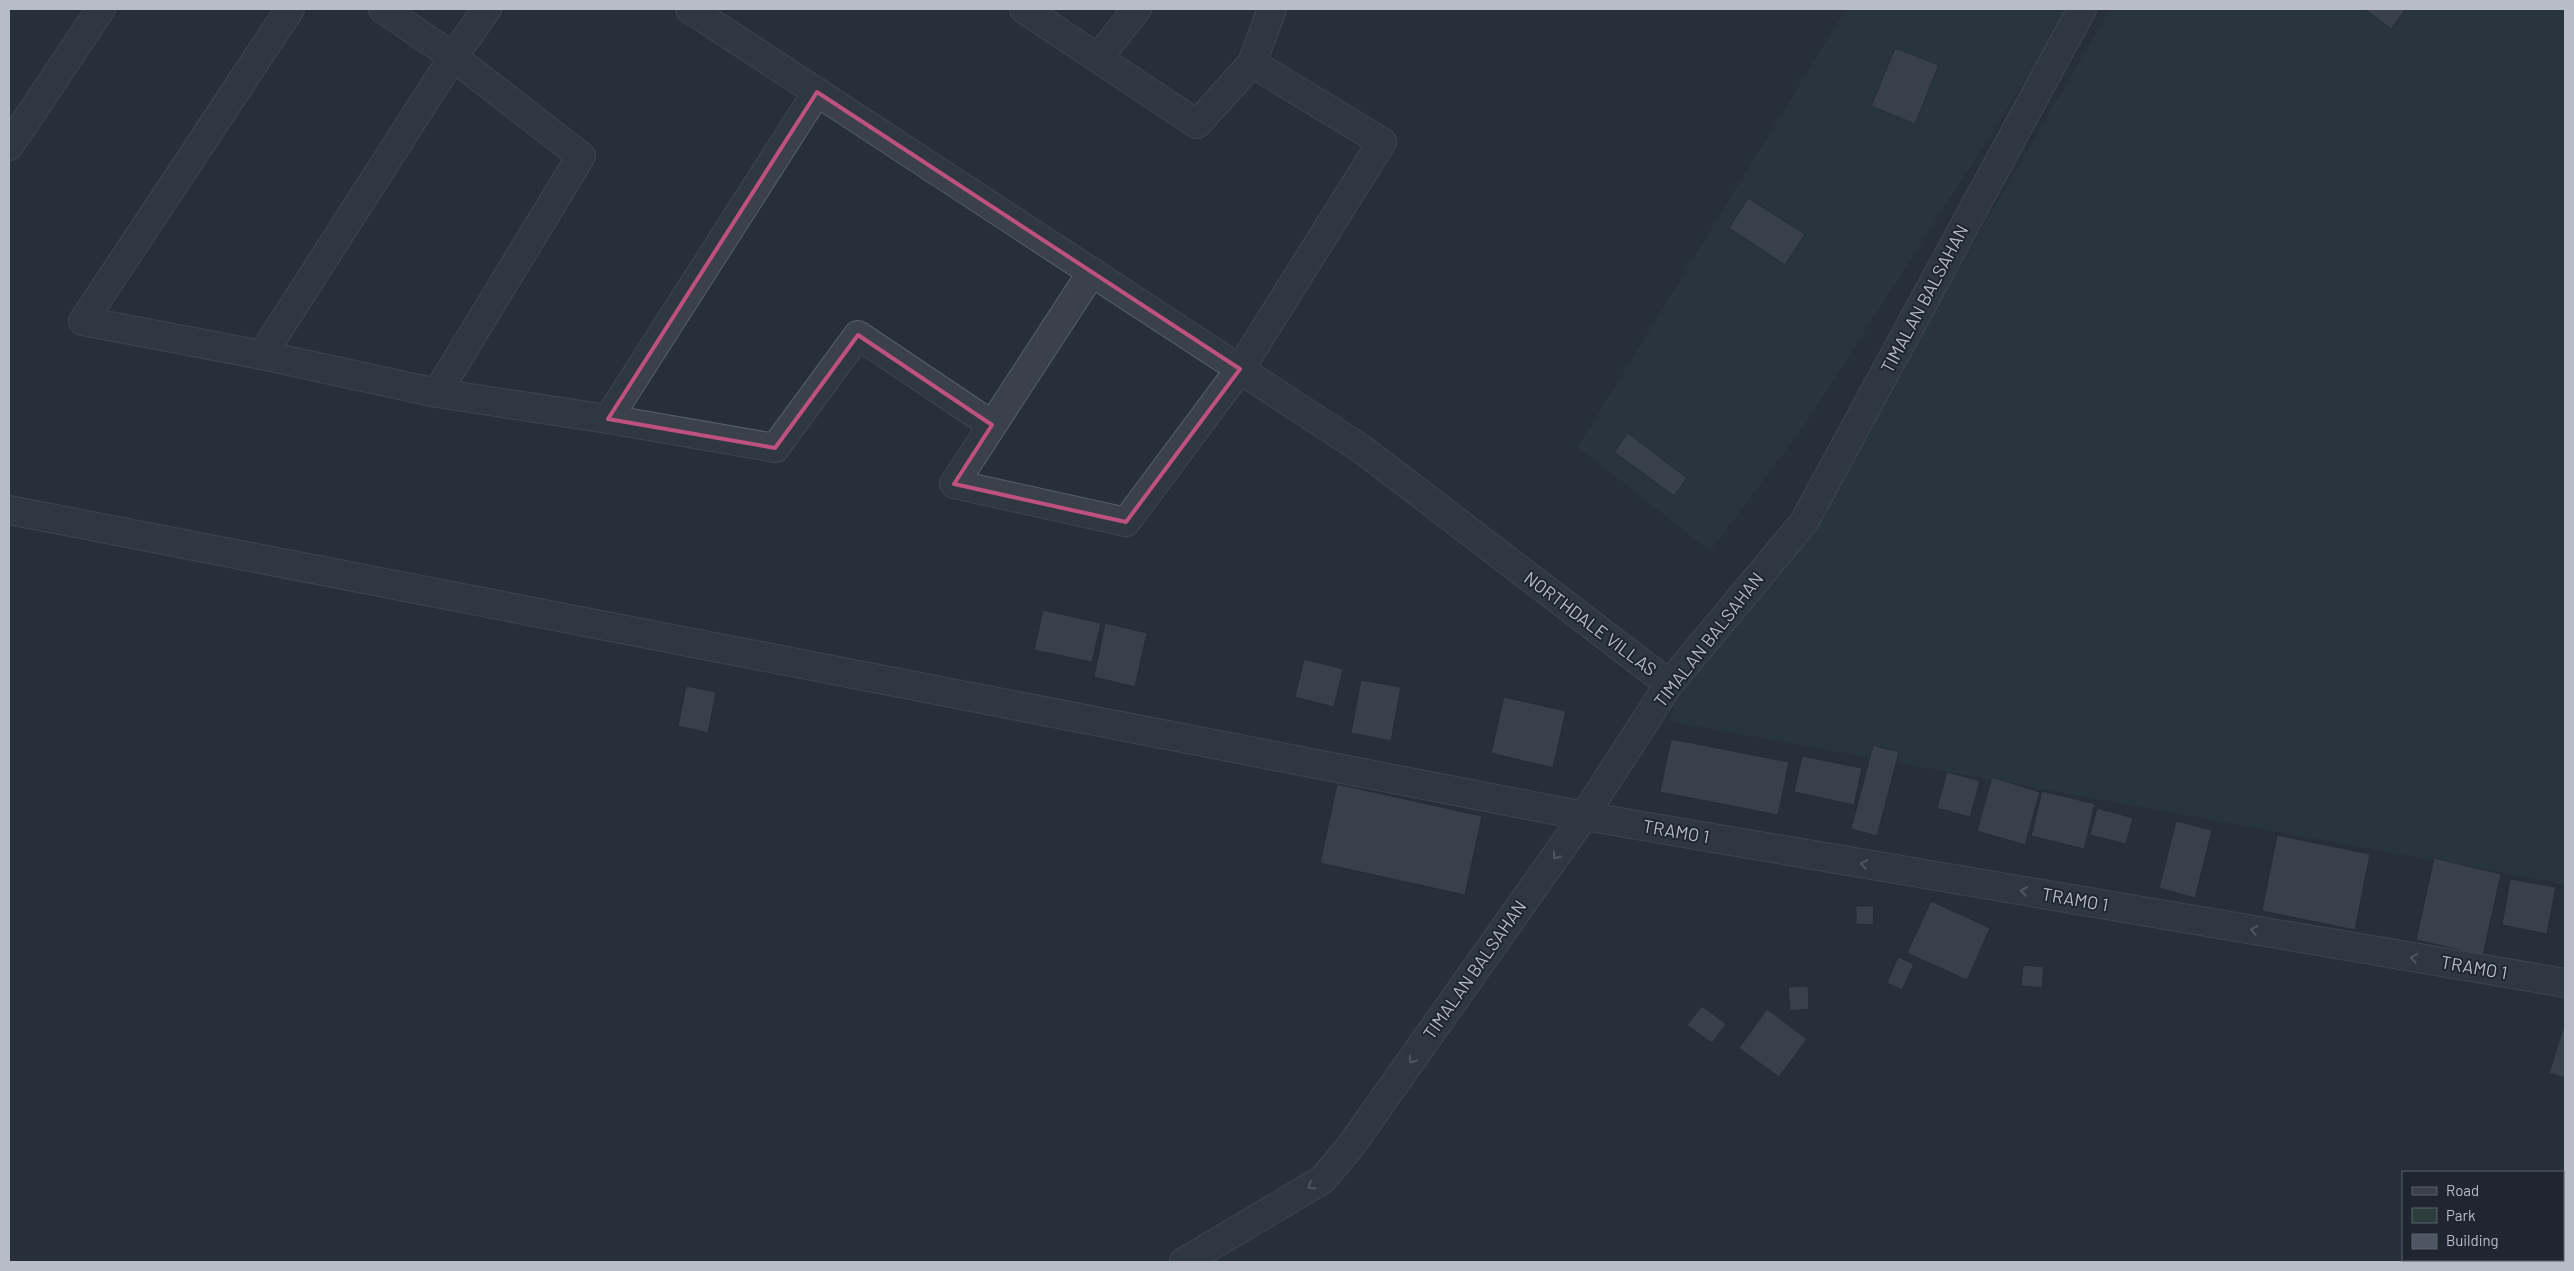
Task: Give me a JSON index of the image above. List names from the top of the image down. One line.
{"streets":{"street":["TIMALAN BALSAHAN","NORTHDALE VILLAS","TRAMO 1"]},"crossings":[["TIMALAN BALSAHAN","NORTHDALE VILLAS"],["TIMALAN BALSAHAN","TRAMO 1"]],"one_way":["TIMALAN BALSAHAN","TRAMO 1"],"legend":["Road","Park","Building"]}
